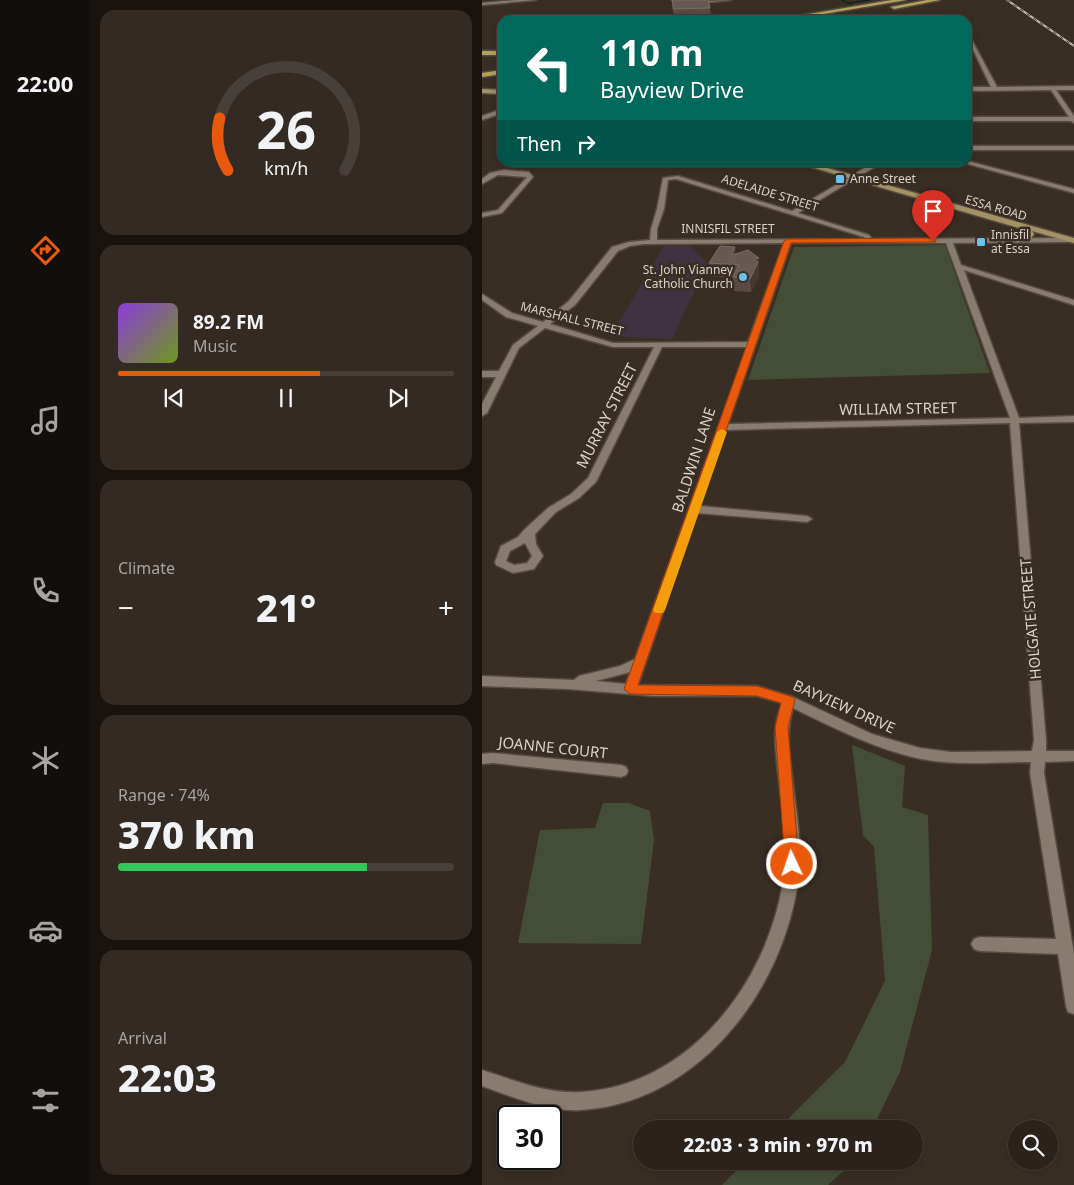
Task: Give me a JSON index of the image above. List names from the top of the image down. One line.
{"streets":{"main road":["ESSA ROAD"],"street":["ADELAIDE STREET","INNISFIL STREET","MARSHALL STREET","WILLIAM STREET","MURRAY STREET","BALDWIN LANE","HOLGATE STREET","BAYVIEW DRIVE","JOANNE COURT"]},"crossings":[["ADELAIDE STREET","INNISFIL STREET"],["ESSA ROAD","INNISFIL STREET"],["INNISFIL STREET","MARSHALL STREET"],["INNISFIL STREET","BALDWIN LANE"],["INNISFIL STREET","HOLGATE STREET"],["MARSHALL STREET","MURRAY STREET"],["MARSHALL STREET","BALDWIN LANE"],["WILLIAM STREET","BALDWIN LANE"],["WILLIAM STREET","HOLGATE STREET"],["BALDWIN LANE","BAYVIEW DRIVE"],["HOLGATE STREET","BAYVIEW DRIVE"]],"places":{"transit":["Anne Street","Innisfil at Essa"],"other":["St. John Vianney Catholic Church"]},"page":{"tabs":"22:00","turn":["110 m","Bayview Drive"],"then":"Then","song":["89.2 FM","Music"],"tile":["Climate",["Range · 74%","370 km"],["Arrival","22:03"]],"heat":["−","21°","+"],"limit":"30","trip":"22:03 · 3 min · 970 m","gauge":["26","km/h"]}}
